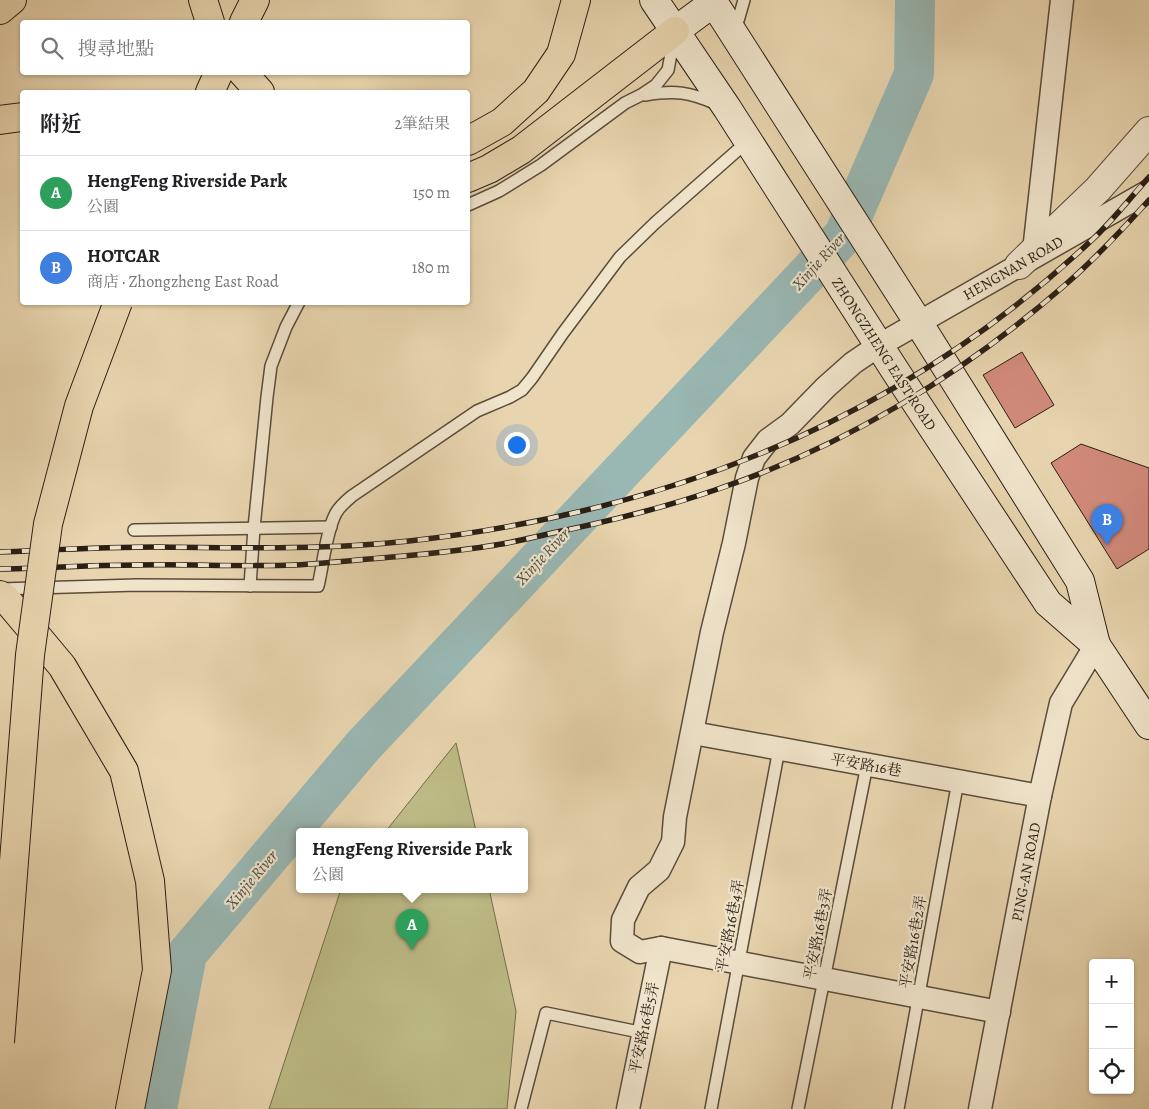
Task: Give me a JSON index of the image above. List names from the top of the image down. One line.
{"streets":{"main road":["ZHONGZHENG EAST ROAD"],"street":["HENGNAN ROAD","平安路16巷","PING-AN ROAD","平安路16巷5弄"],"lane":["平安路16巷4弄","平安路16巷3弄","平安路16巷2弄"]},"crossings":[["HENGNAN ROAD","ZHONGZHENG EAST ROAD"],["HENGNAN ROAD","平安路16巷"],["HENGNAN ROAD","平安路16巷5弄"],["ZHONGZHENG EAST ROAD","PING-AN ROAD"],["平安路16巷","PING-AN ROAD"],["平安路16巷","平安路16巷4弄"],["平安路16巷","平安路16巷3弄"],["平安路16巷","平安路16巷2弄"]],"water":["Xinjie River"],"page":{"search":"搜尋地點","heading":["附近","2筆結果"],"list":[{"mark":"A","name":"HengFeng Riverside Park","note":"公園","value":"150 m"},{"mark":"B","name":"HOTCAR","note":"商店 · Zhongzheng East Road","value":"180 m"}],"pins":["B","A"],"popup":["HengFeng Riverside Park","公園"],"map_buttons":["+","−"]}}
